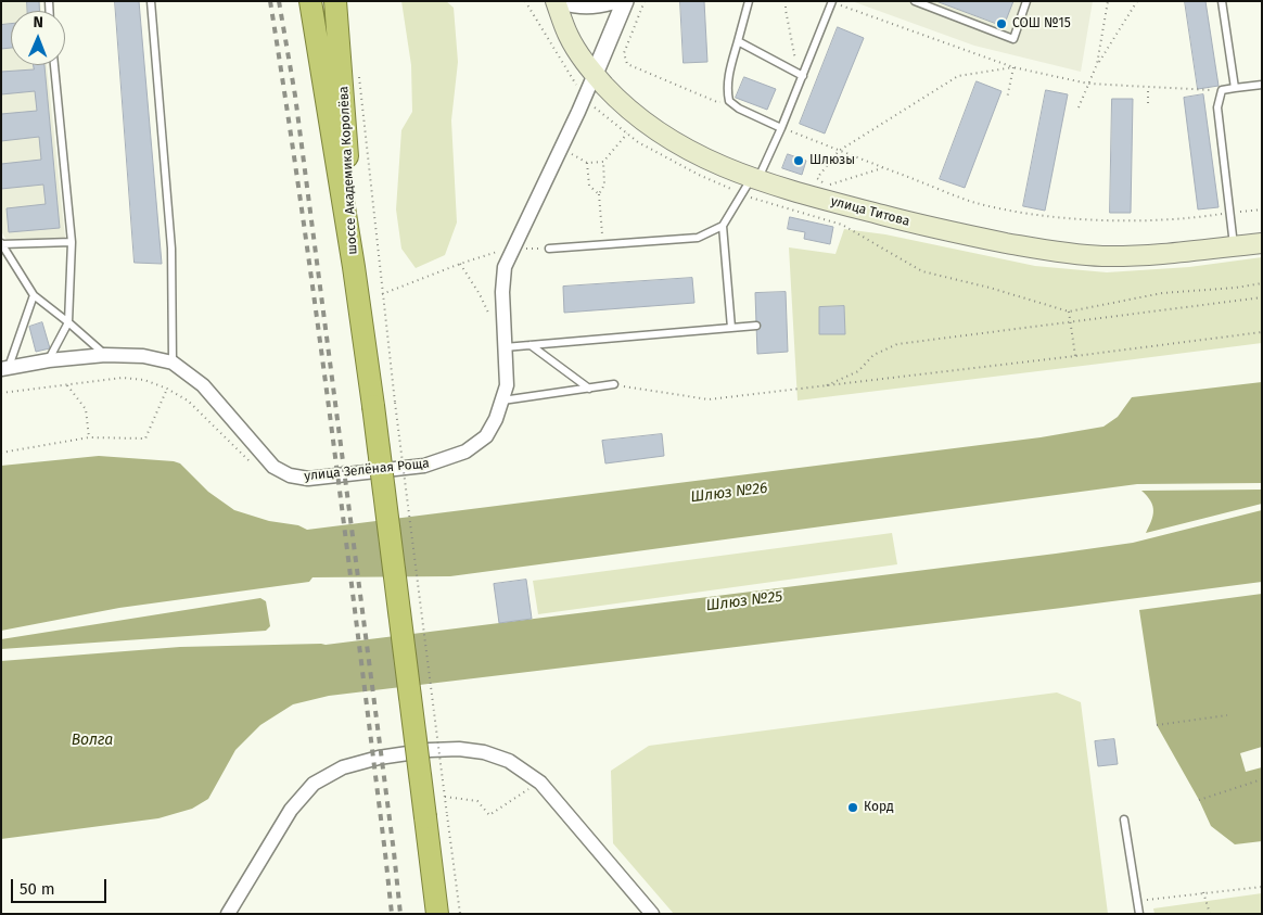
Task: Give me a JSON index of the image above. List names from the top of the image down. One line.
{"streets":{"highway":["шоссе Академика Королёва"],"main road":["улица Титова"],"street":["улица Зелёная Роща"]},"crossings":[["улица Титова","улица Зелёная Роща"]],"water":["Шлюз №26","Шлюз №25","Волга"],"places":["СОШ №15","Шлюзы","Корд"],"scale_bar":"50 m","north":"top"}
